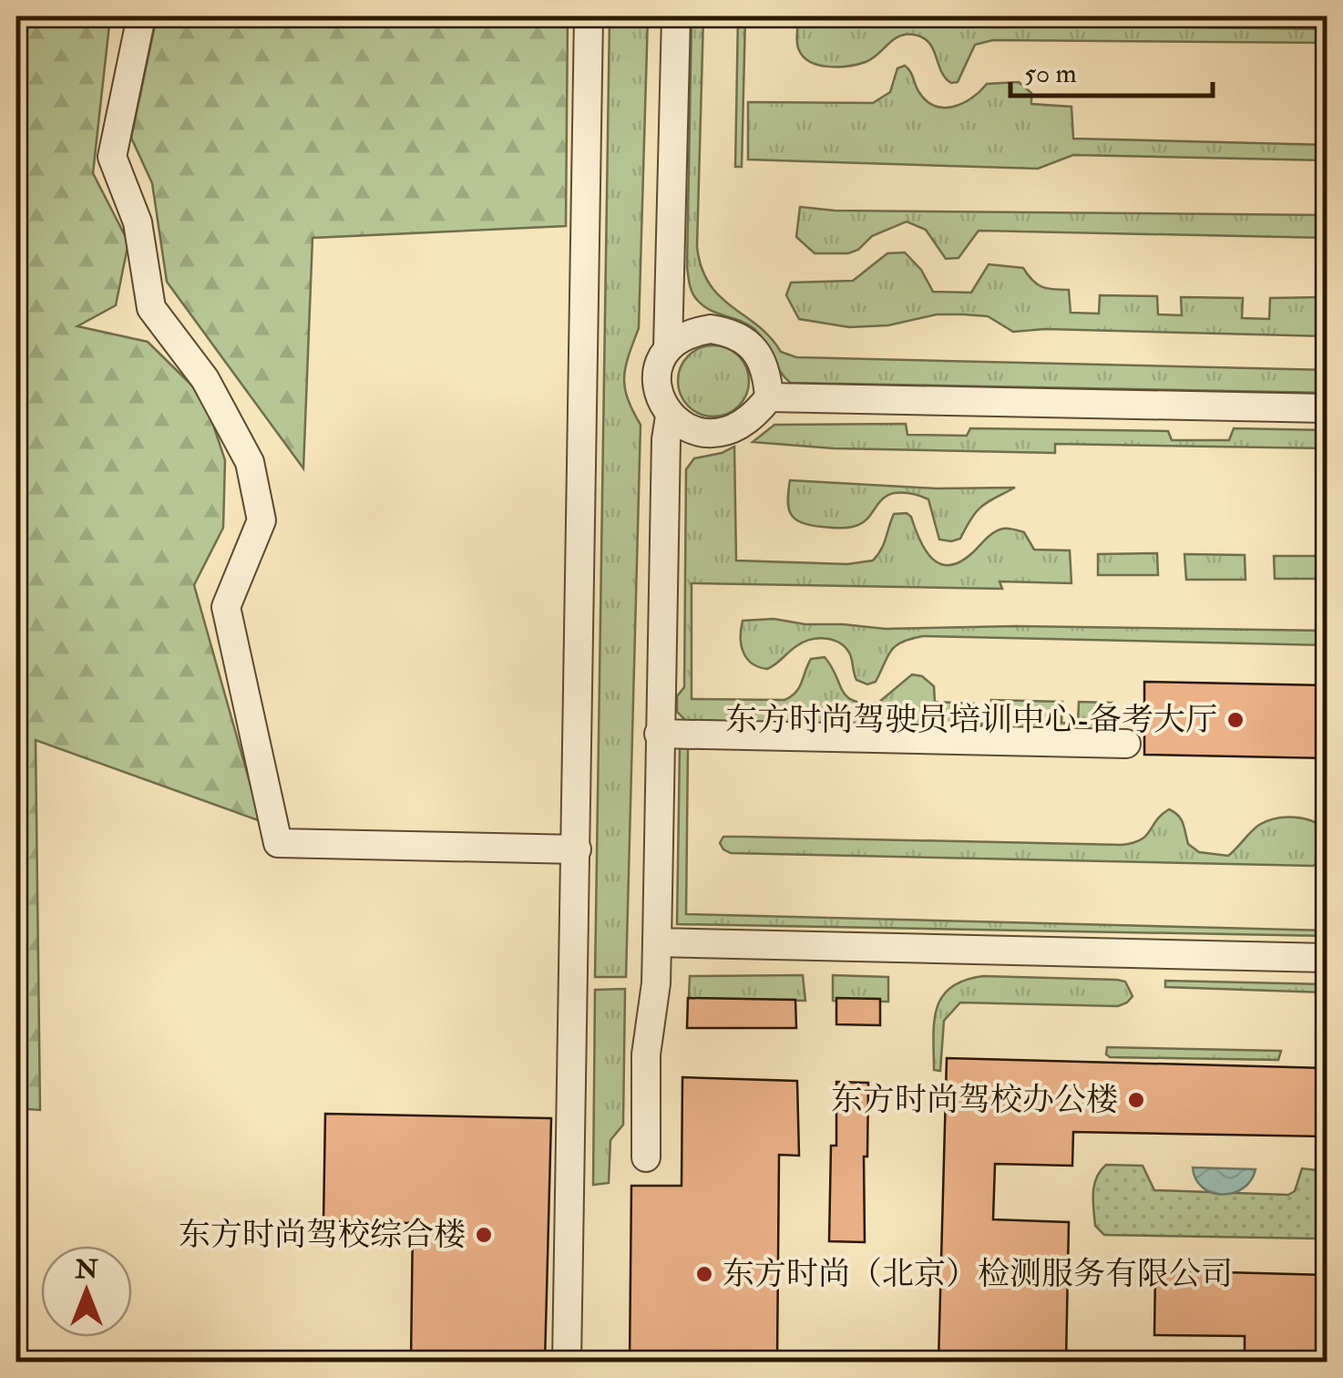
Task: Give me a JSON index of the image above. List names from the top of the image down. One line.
{"places":["东方时尚驾驶员培训中心-备考大厅","东方时尚驾校办公楼","东方时尚驾校综合楼","东方时尚（北京）检测服务有限公司"],"scale_bar":"50 m","north":"top"}
